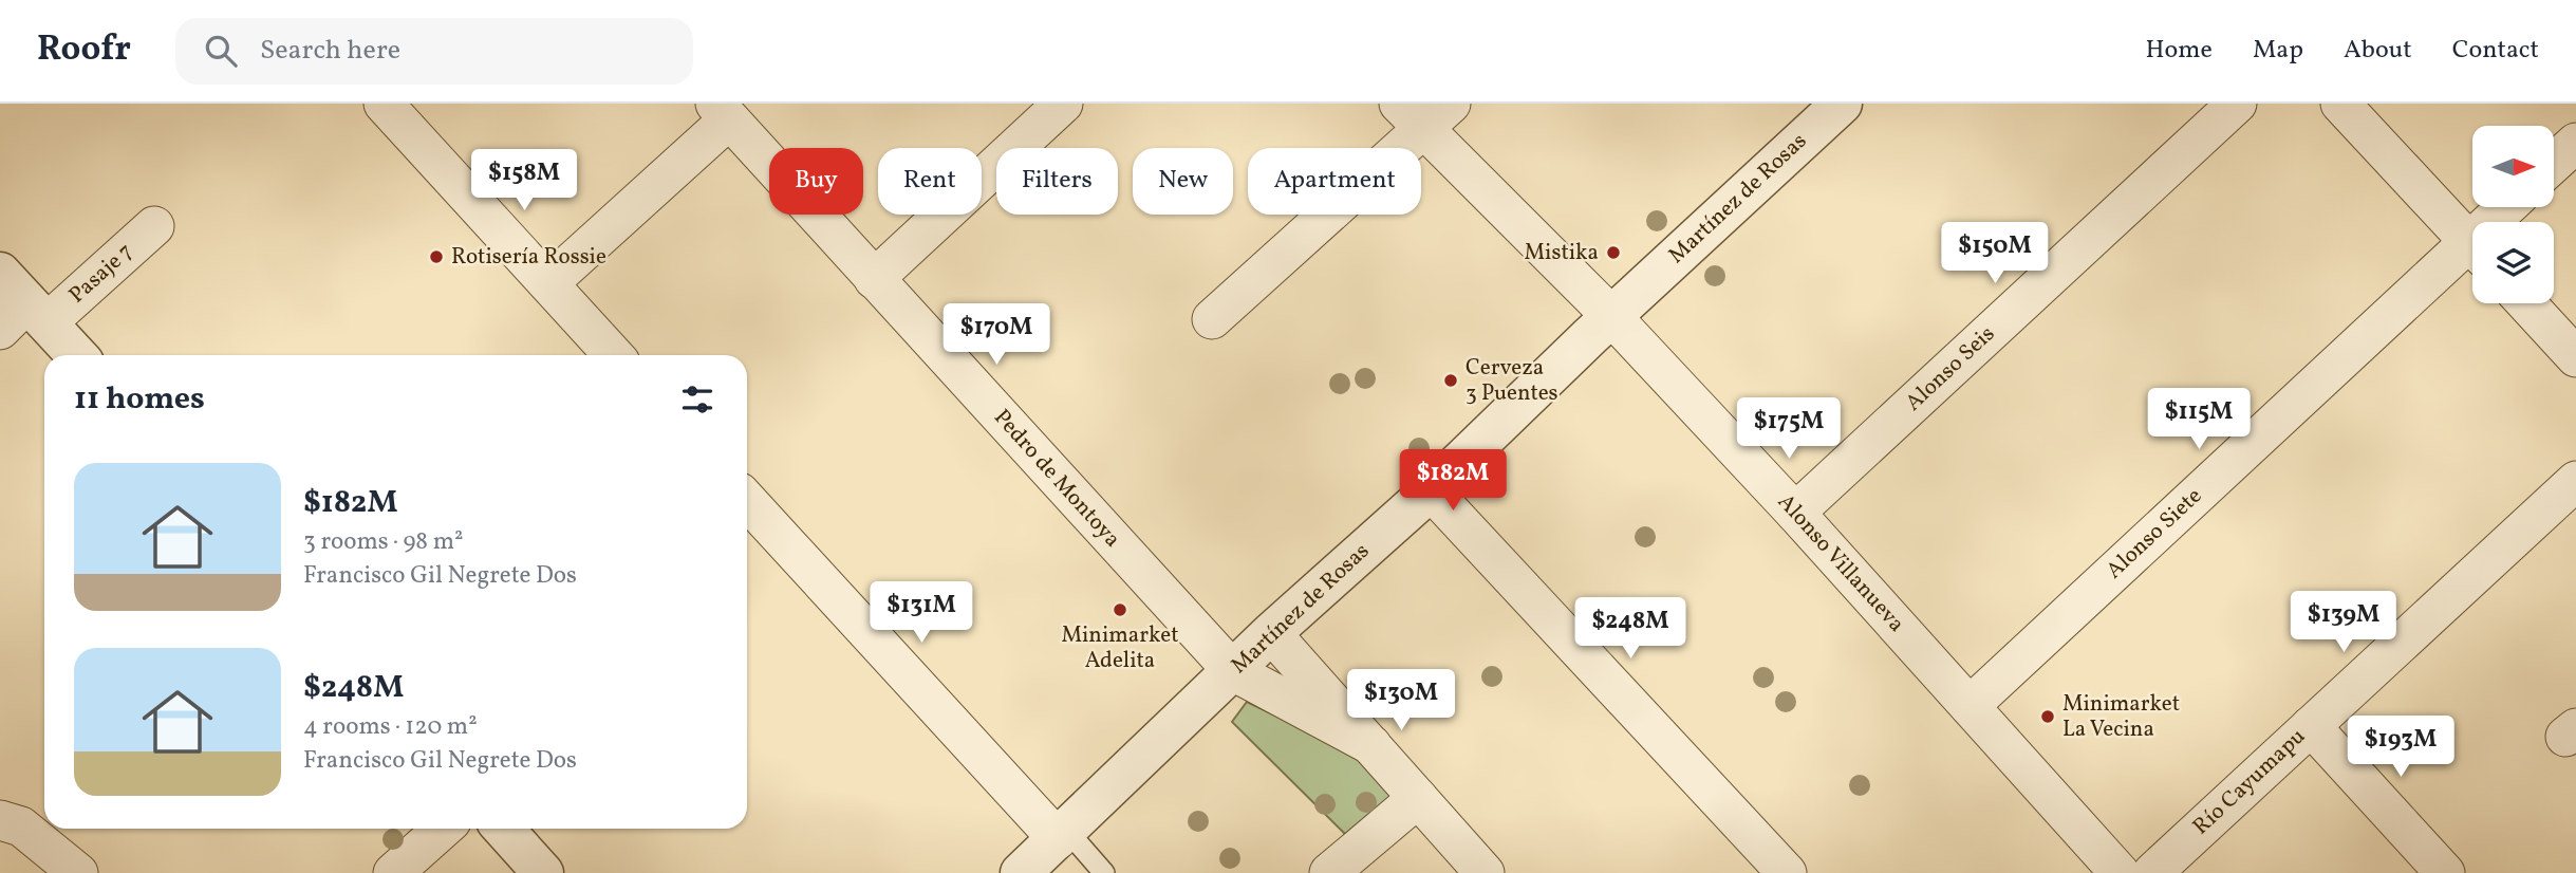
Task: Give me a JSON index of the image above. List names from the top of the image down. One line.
{"streets":{"street":["Martínez de Rosas","Pasaje 7","Alonso Seis","Pedro de Montoya","Alonso Siete","Alonso Villanueva","Río Cayumapu"]},"crossings":[["Martínez de Rosas","Pedro de Montoya"],["Martínez de Rosas","Alonso Villanueva"],["Alonso Seis","Alonso Villanueva"],["Alonso Siete","Alonso Villanueva"]],"places":["Mistika","Rotisería Rossie","Cerveza 3 Puentes","Minimarket Adelita","Minimarket La Vecina"],"north":"right","page":{"header":"Roofr","search":"Search here","nav":["Home","Map","About","Contact"],"chip":["Buy","Rent","Filters","New","Apartment"],"price":["$158M","$150M","$170M","$115M","$175M","$182M","$131M","$139M","$248M","$130M","$193M"],"heading":"11 homes","list":[{"name":"$182M","note":"3 rooms · 98 m² · Francisco Gil Negrete Dos"},{"name":"$248M","note":"4 rooms · 120 m² · Francisco Gil Negrete Dos"}]}}
